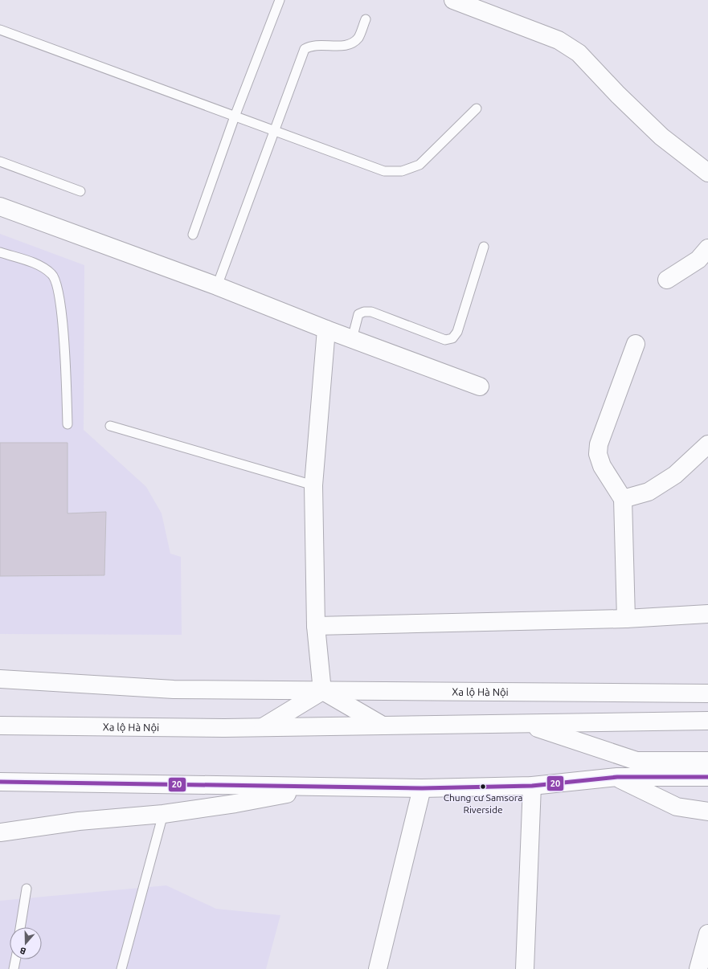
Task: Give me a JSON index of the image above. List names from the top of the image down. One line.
{"streets":{"main road":["Xa lộ Hà Nội"]},"places":["Chung cư Samsora Riverside"],"lines":["transit line 20"],"north":"bottom"}
